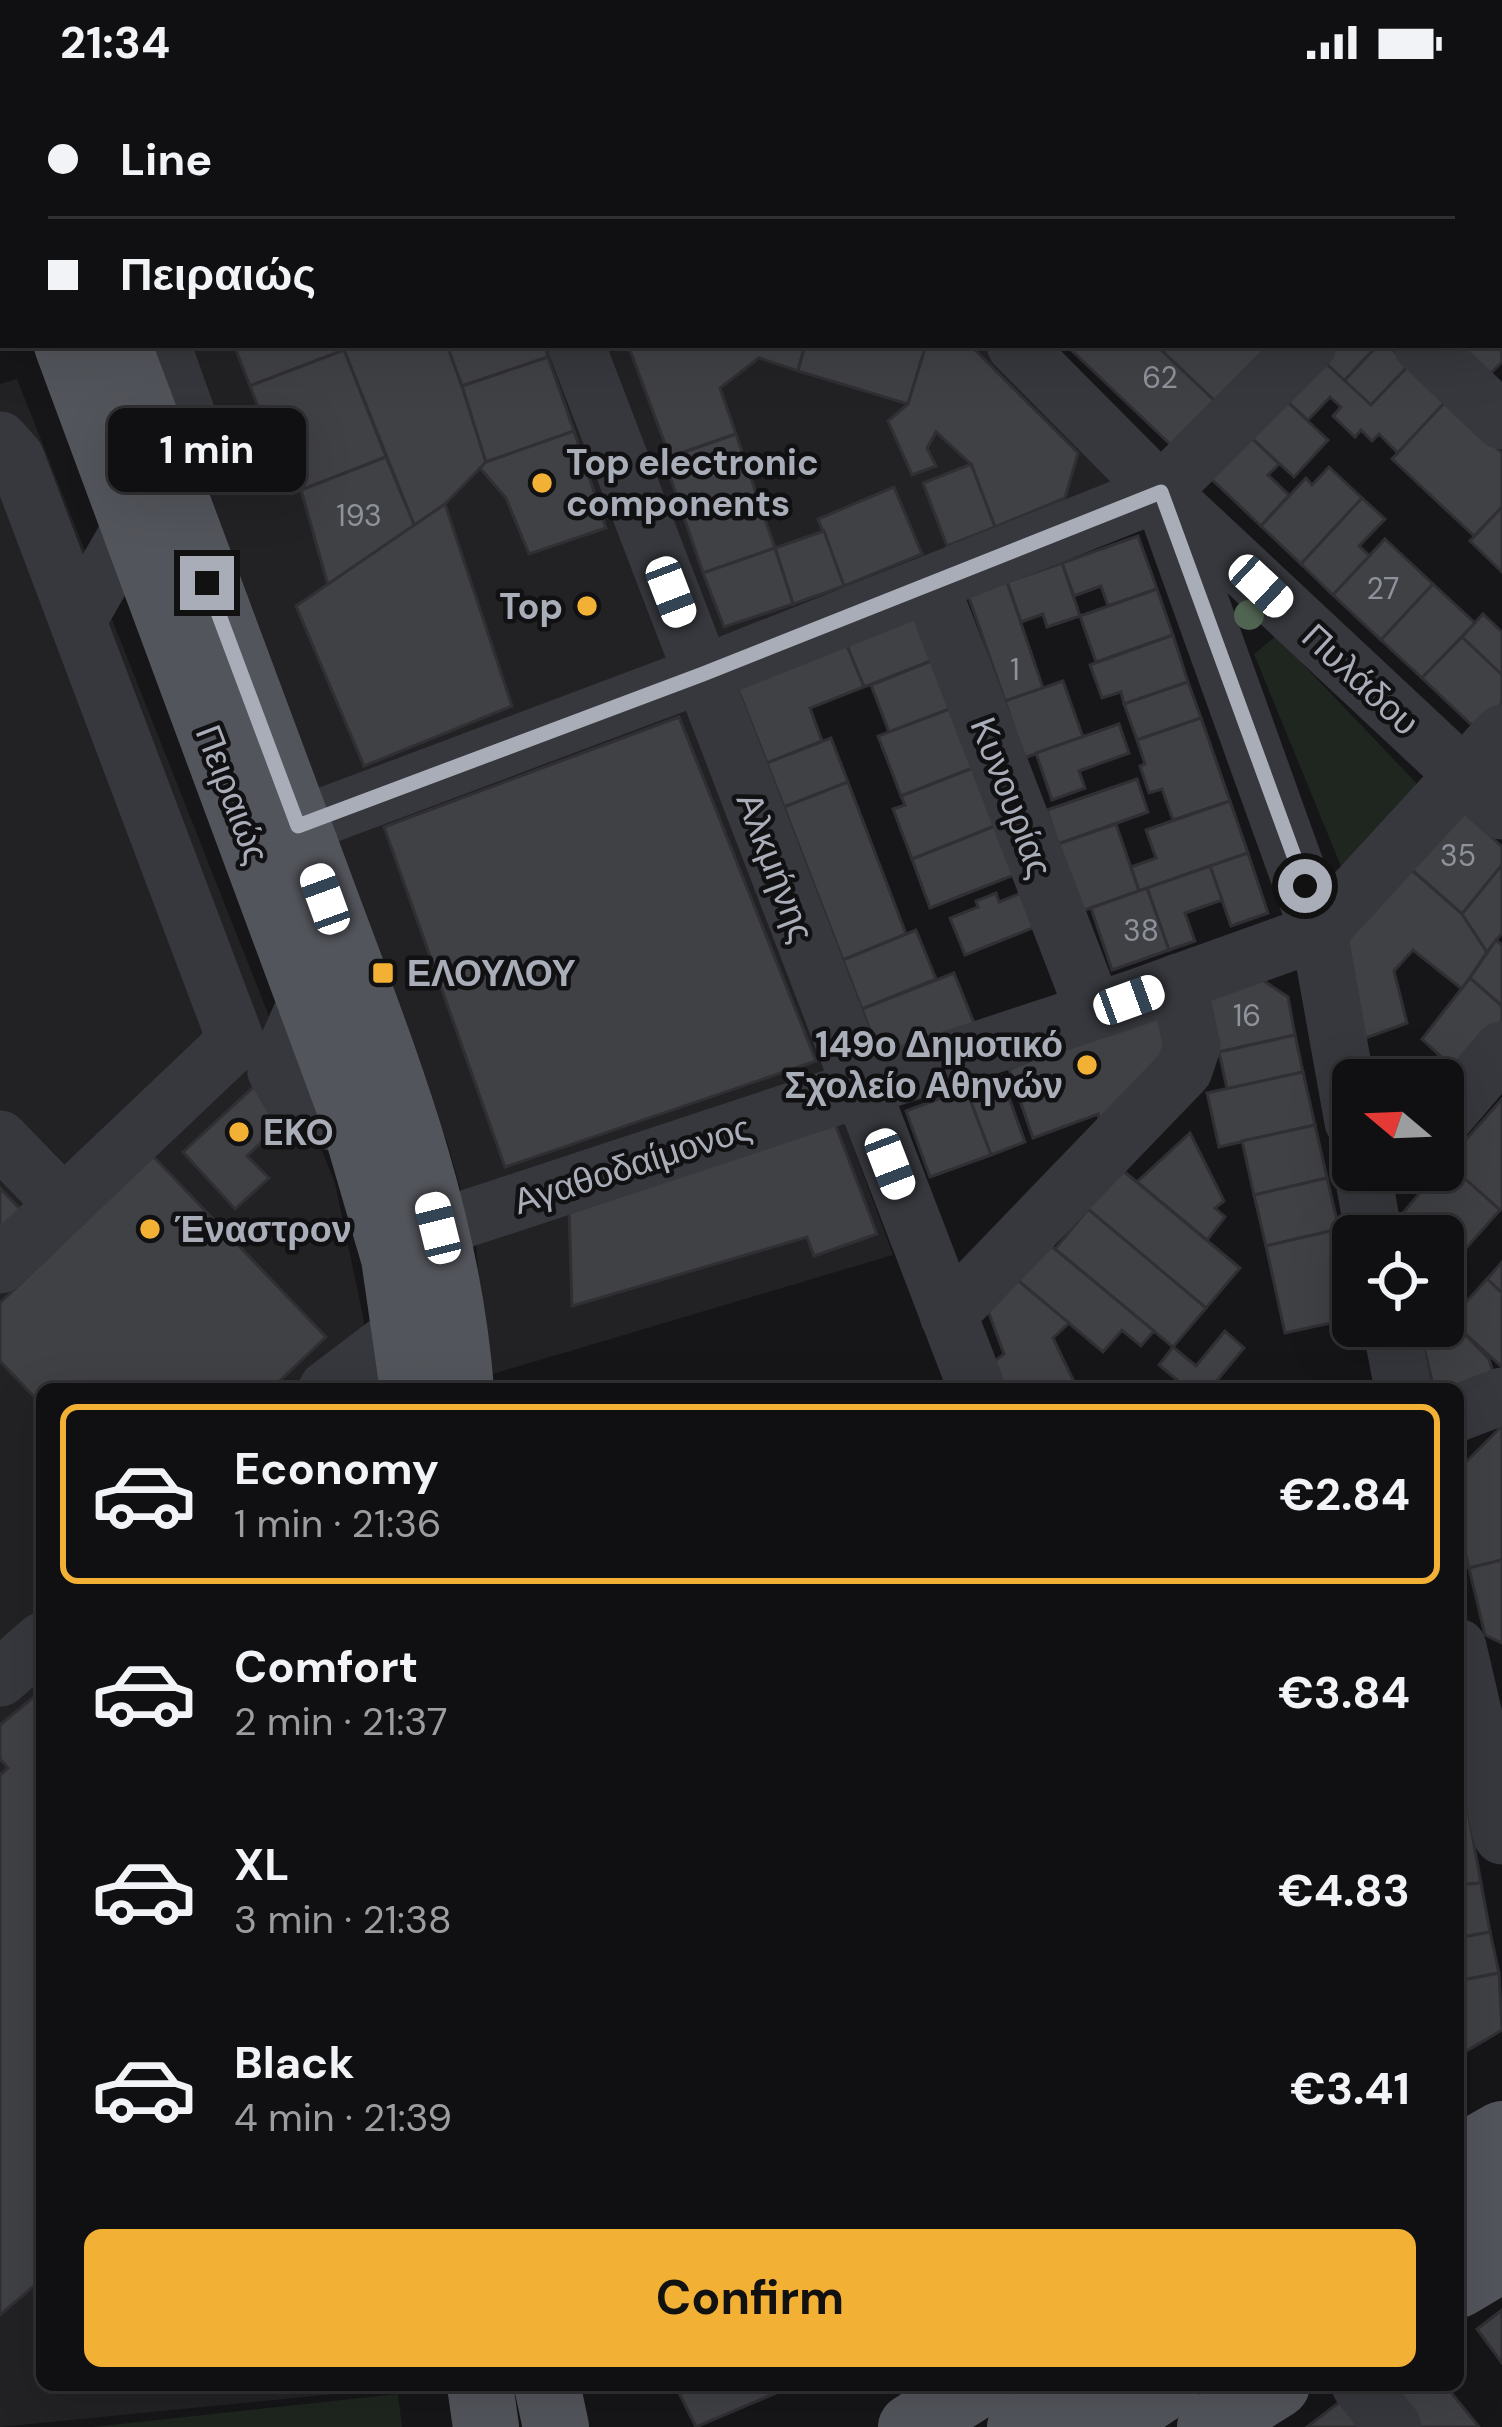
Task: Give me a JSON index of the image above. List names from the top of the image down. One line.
{"streets":{"main road":["Πειραιώς"],"street":["Πυλάδου","Κυνουρίας","Αλκμήνης","Αγαθοδαίμονος"]},"crossings":[["Πυλάδου","Αγαθοδαίμονος"],["Πειραιώς","Αγαθοδαίμονος"],["Κυνουρίας","Αγαθοδαίμονος"],["Αλκμήνης","Αγαθοδαίμονος"]],"places":{"other":["Top electronic components","Top","149ο Δημοτικό Σχολείο Αθηνών","EKO","Έναστρον"],"transit":["ΕΛΟΥΛΟΥ"]},"house_numbers":["62","193","27","1","35","38","16"],"north":"left","page":{"status":"21:34","banner":["Line","Πειραιώς"],"bubble":"1 min","list":[{"name":"Economy","note":"1 min · 21:36","value":"€2.84"},{"name":"Comfort","note":"2 min · 21:37","value":"€3.84"},{"name":"XL","note":"3 min · 21:38","value":"€4.83"},{"name":"Black","note":"4 min · 21:39","value":"€3.41"}],"buttons":"Confirm"}}
